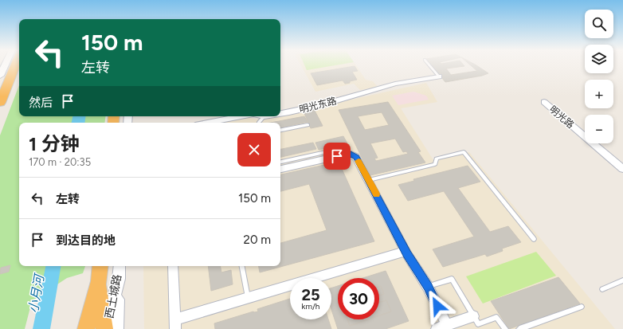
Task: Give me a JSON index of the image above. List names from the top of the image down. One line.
{"streets":{"street":["明光东路","明光路","西土城路"]},"water":["小月河"],"page":{"map_buttons":["+","−"],"turn":["150 m","左转"],"then":"然后","heading":["1 分钟","170 m · 20:35"],"list":[{"name":"左转","value":"150 m"},{"name":"到达目的地","value":"20 m"}],"speed":"25 km/h","limit":"30"}}
